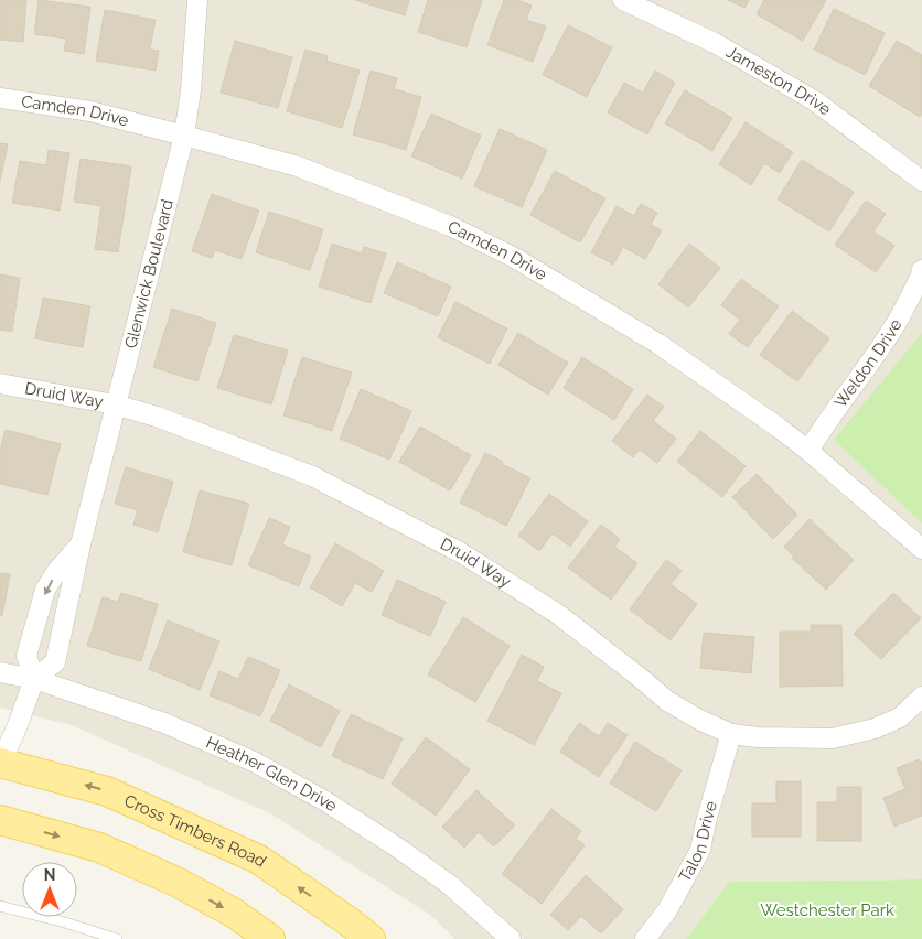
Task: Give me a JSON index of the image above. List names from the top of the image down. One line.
{"streets":{"main road":["Cross Timbers Road"],"street":["Jameston Drive","Camden Drive","Glenwick Boulevard","Weldon Drive","Druid Way","Heather Glen Drive","Talon Drive"]},"crossings":[["Camden Drive","Glenwick Boulevard"],["Camden Drive","Weldon Drive"],["Glenwick Boulevard","Druid Way"],["Glenwick Boulevard","Heather Glen Drive"],["Druid Way","Talon Drive"]],"parks":["Westchester Park"],"north":"top"}
